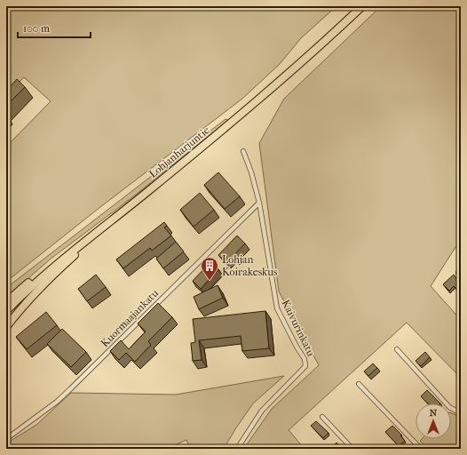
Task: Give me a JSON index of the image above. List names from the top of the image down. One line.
{"streets":{"highway":["Lohjanharjuntie"],"street":["Kuormaajankatu","Kaivurinkatu"]},"crossings":[["Kuormaajankatu","Kaivurinkatu"]],"places":{"building":["Lohjan Koirakeskus"]},"scale_bar":"100 m","north":"top"}
